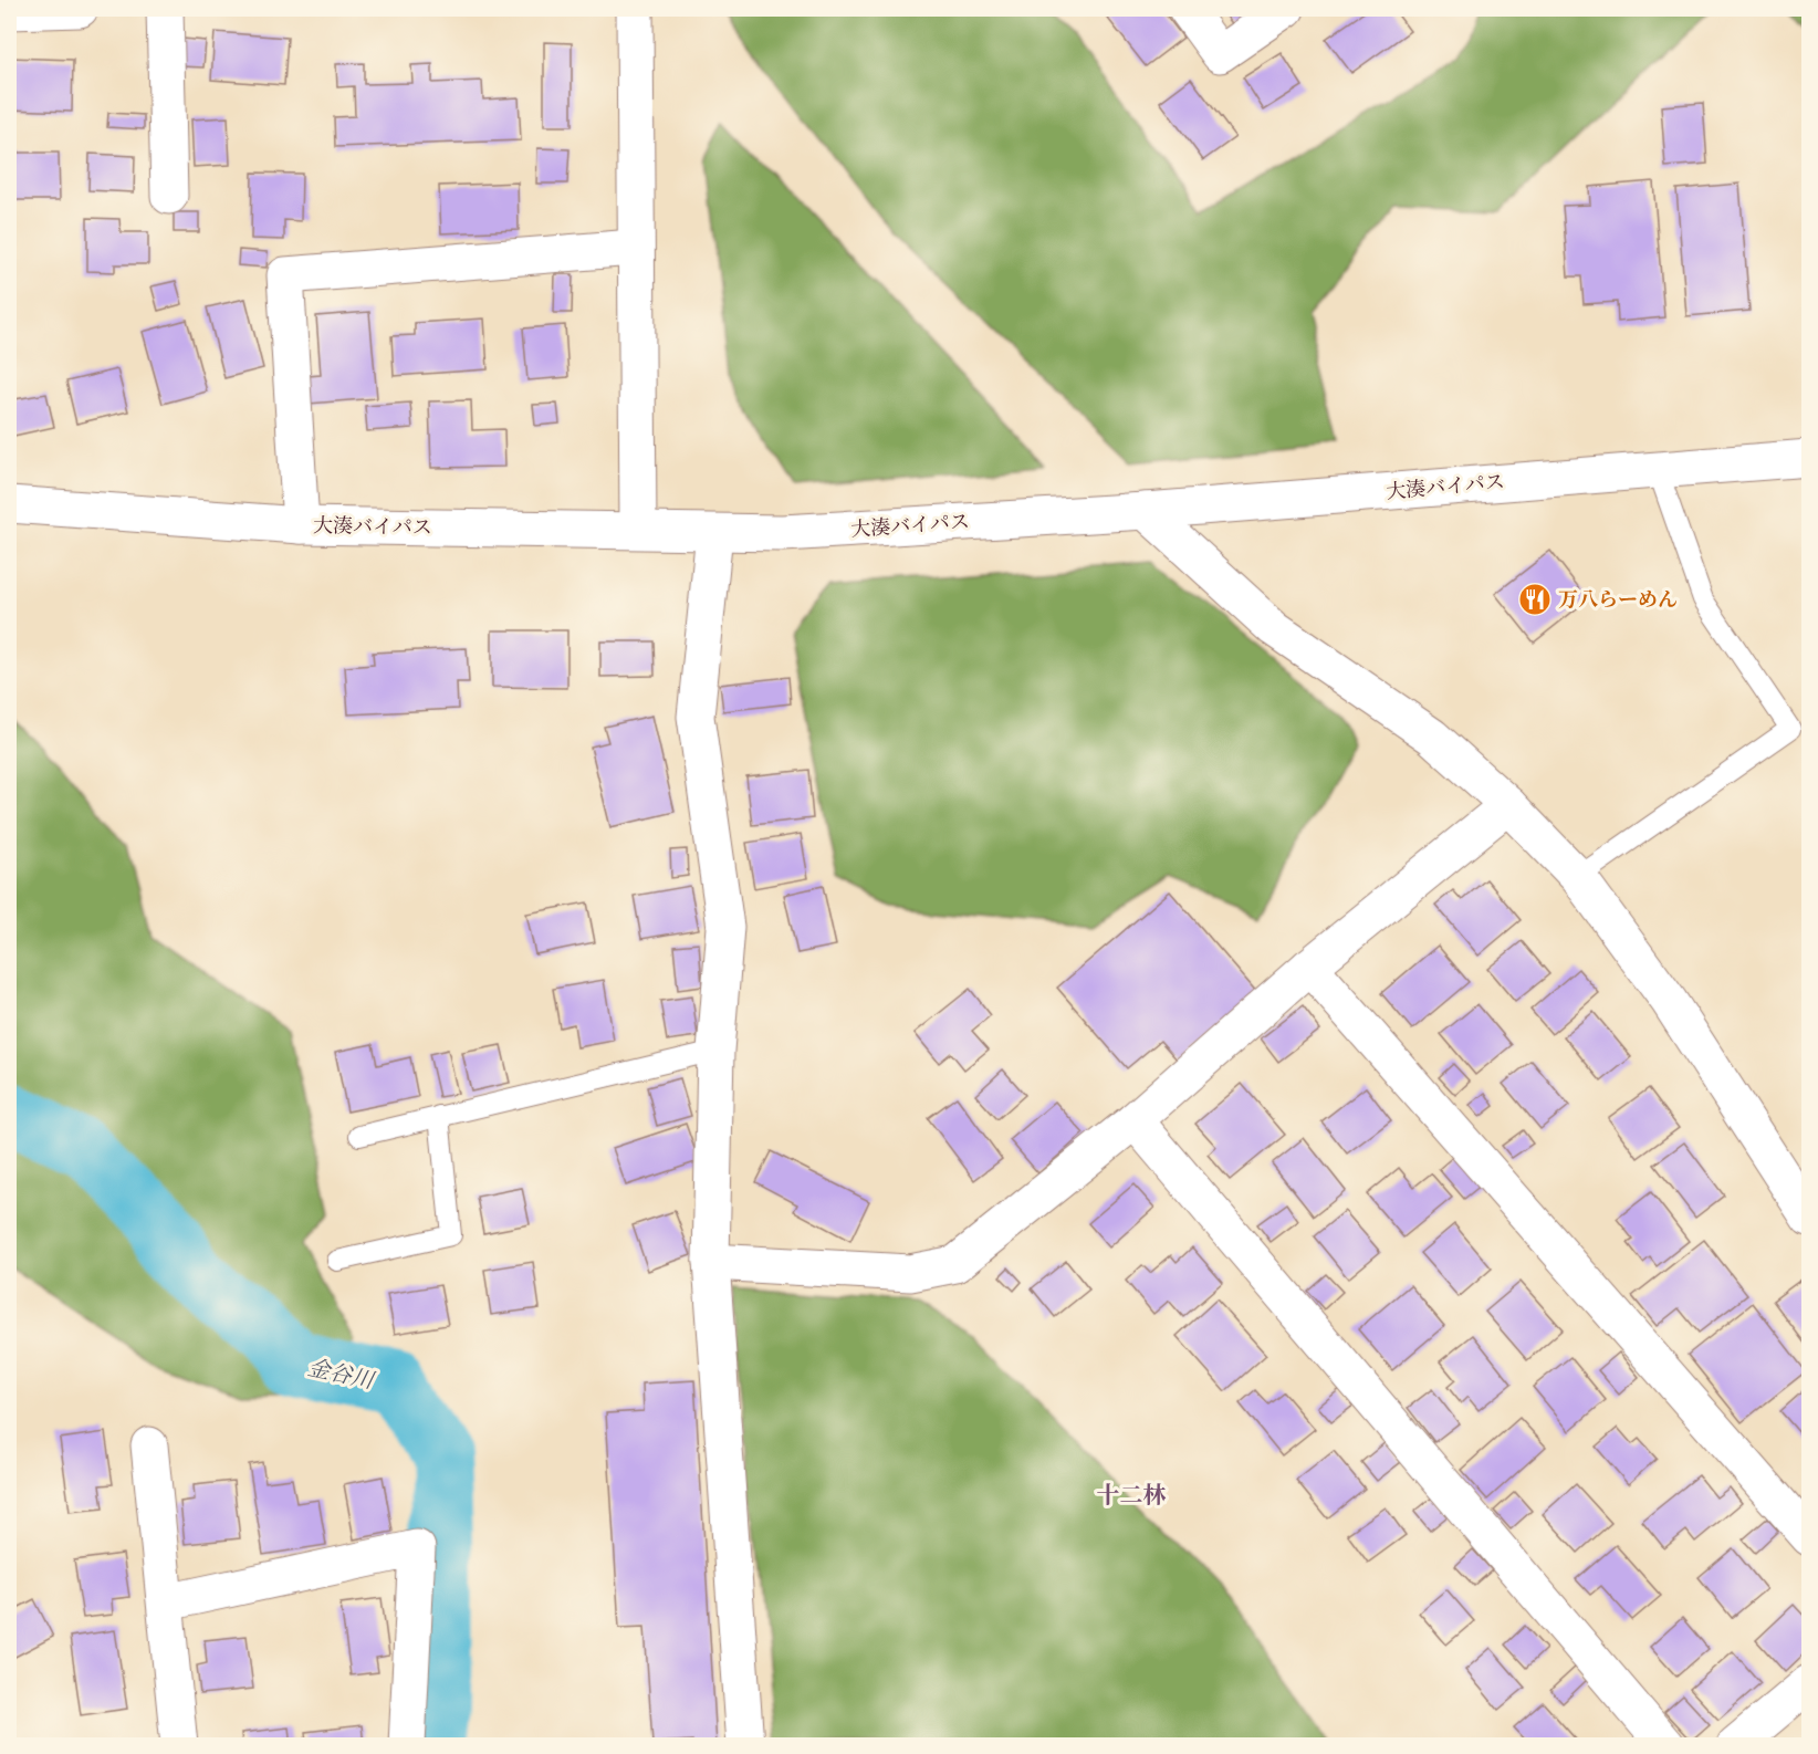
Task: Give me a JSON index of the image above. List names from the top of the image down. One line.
{"streets":{"main road":["大湊バイパス"]},"districts":["十二林"],"water":["金谷川"],"places":{"restaurant":["万八らーめん"]}}
